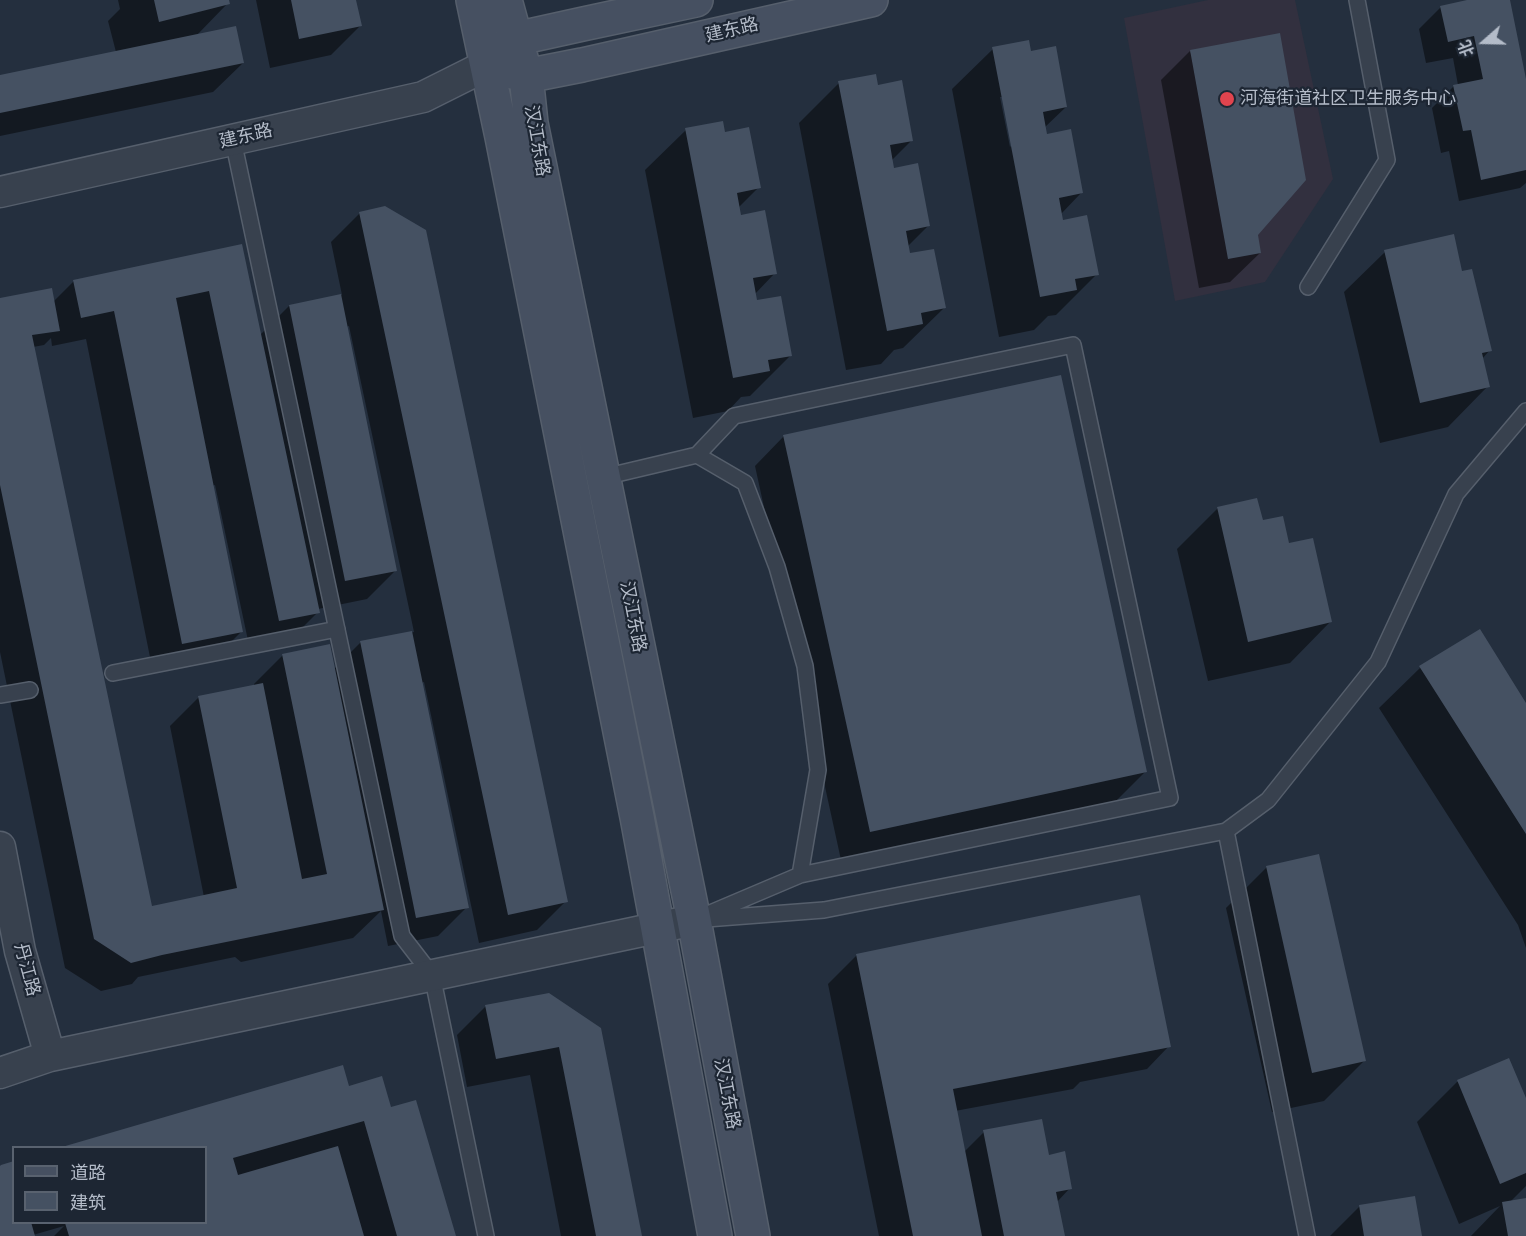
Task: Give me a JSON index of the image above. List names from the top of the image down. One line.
{"streets":{"street":["建东路","汉江东路","丹江路"]},"crossings":[["建东路","汉江东路"]],"places":["河海街道社区卫生服务中心"],"legend":["道路","建筑"],"north":"left"}
